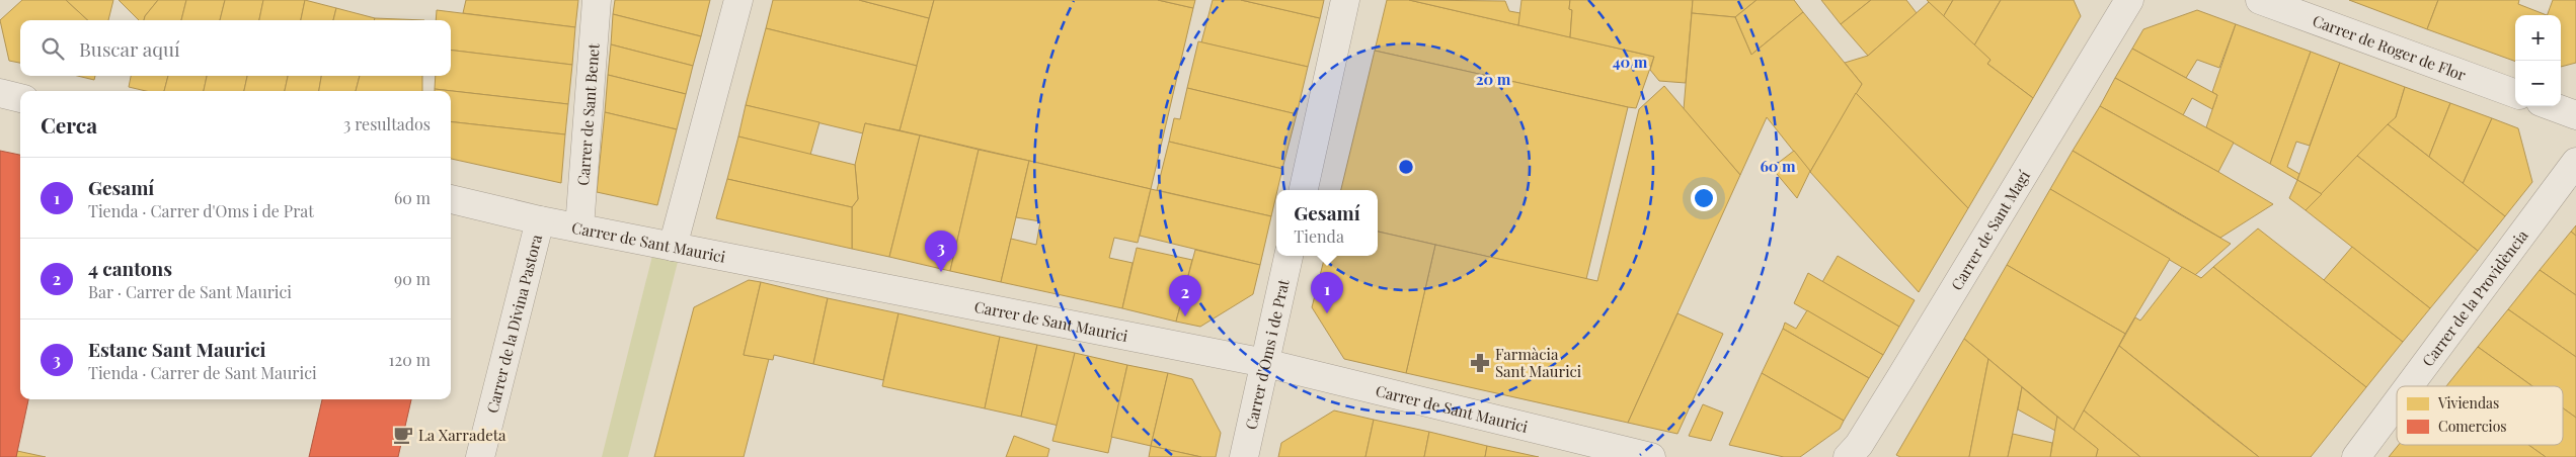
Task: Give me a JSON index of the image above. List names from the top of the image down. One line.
{"streets":{"street":["Carrer de Roger de Flor","Carrer de Sant Benet","Carrer de Sant Magí","Carrer de Sant Maurici","Carrer de la Providència","Carrer de la Divina Pastora","Carrer d'Oms i de Prat"]},"crossings":[["Carrer de Sant Benet","Carrer de Sant Maurici"],["Carrer de Sant Maurici","Carrer de la Divina Pastora"],["Carrer de Sant Maurici","Carrer d'Oms i de Prat"]],"places":{"pharmacy":["Farmàcia Sant Maurici"],"cafe":["La Xarradeta"]},"legend":["Viviendas","Comercios"],"page":{"map_buttons":["+","−"],"search":"Buscar aquí","heading":["Cerca","3 resultados"],"list":[{"mark":"1","name":"Gesamí","note":"Tienda · Carrer d'Oms i de Prat","value":"60 m"},{"mark":"2","name":"4 cantons","note":"Bar · Carrer de Sant Maurici","value":"90 m"},{"mark":"3","name":"Estanc Sant Maurici","note":"Tienda · Carrer de Sant Maurici","value":"120 m"}],"popup":["Gesamí","Tienda"],"pins":["3","1","2"]},"rings":["40 m","20 m","60 m"]}
